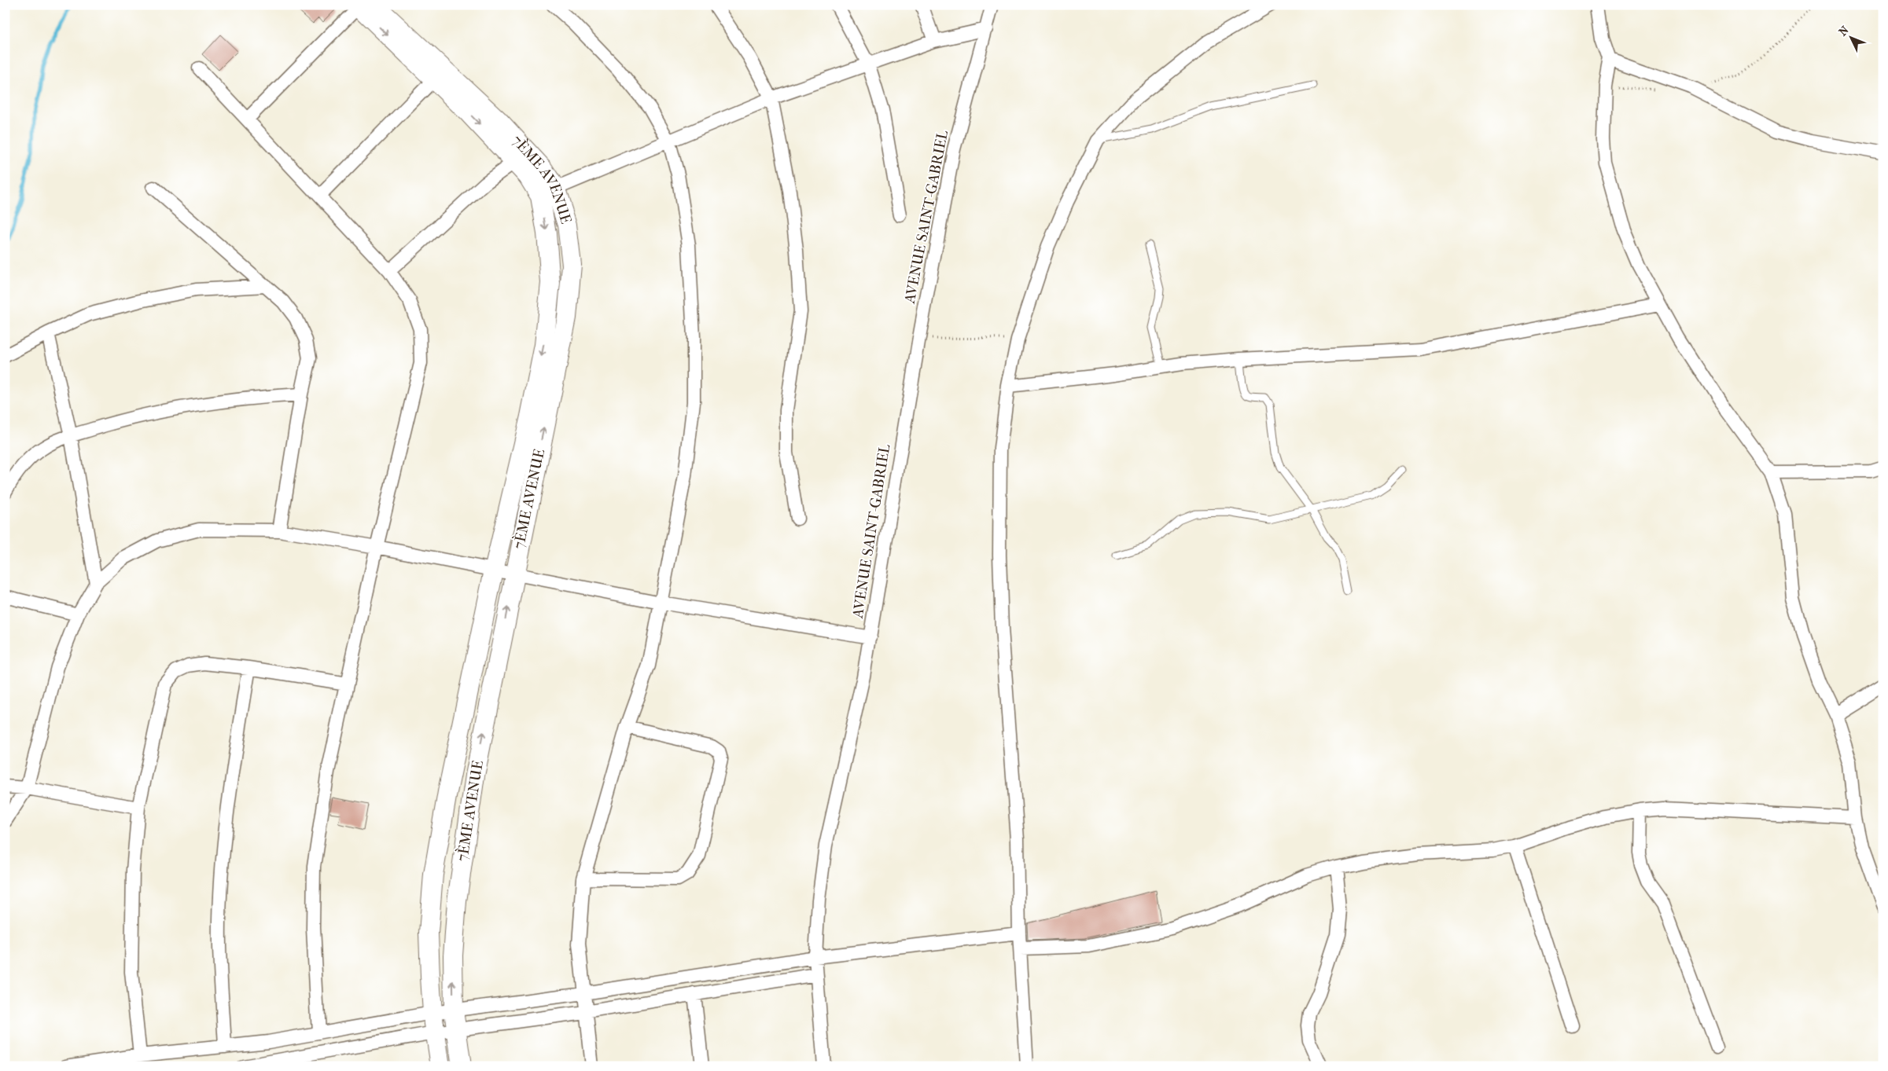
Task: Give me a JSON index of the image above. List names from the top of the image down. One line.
{"streets":{"street":["7ÈME AVENUE","AVENUE SAINT-GABRIEL"]},"north":"top left"}
